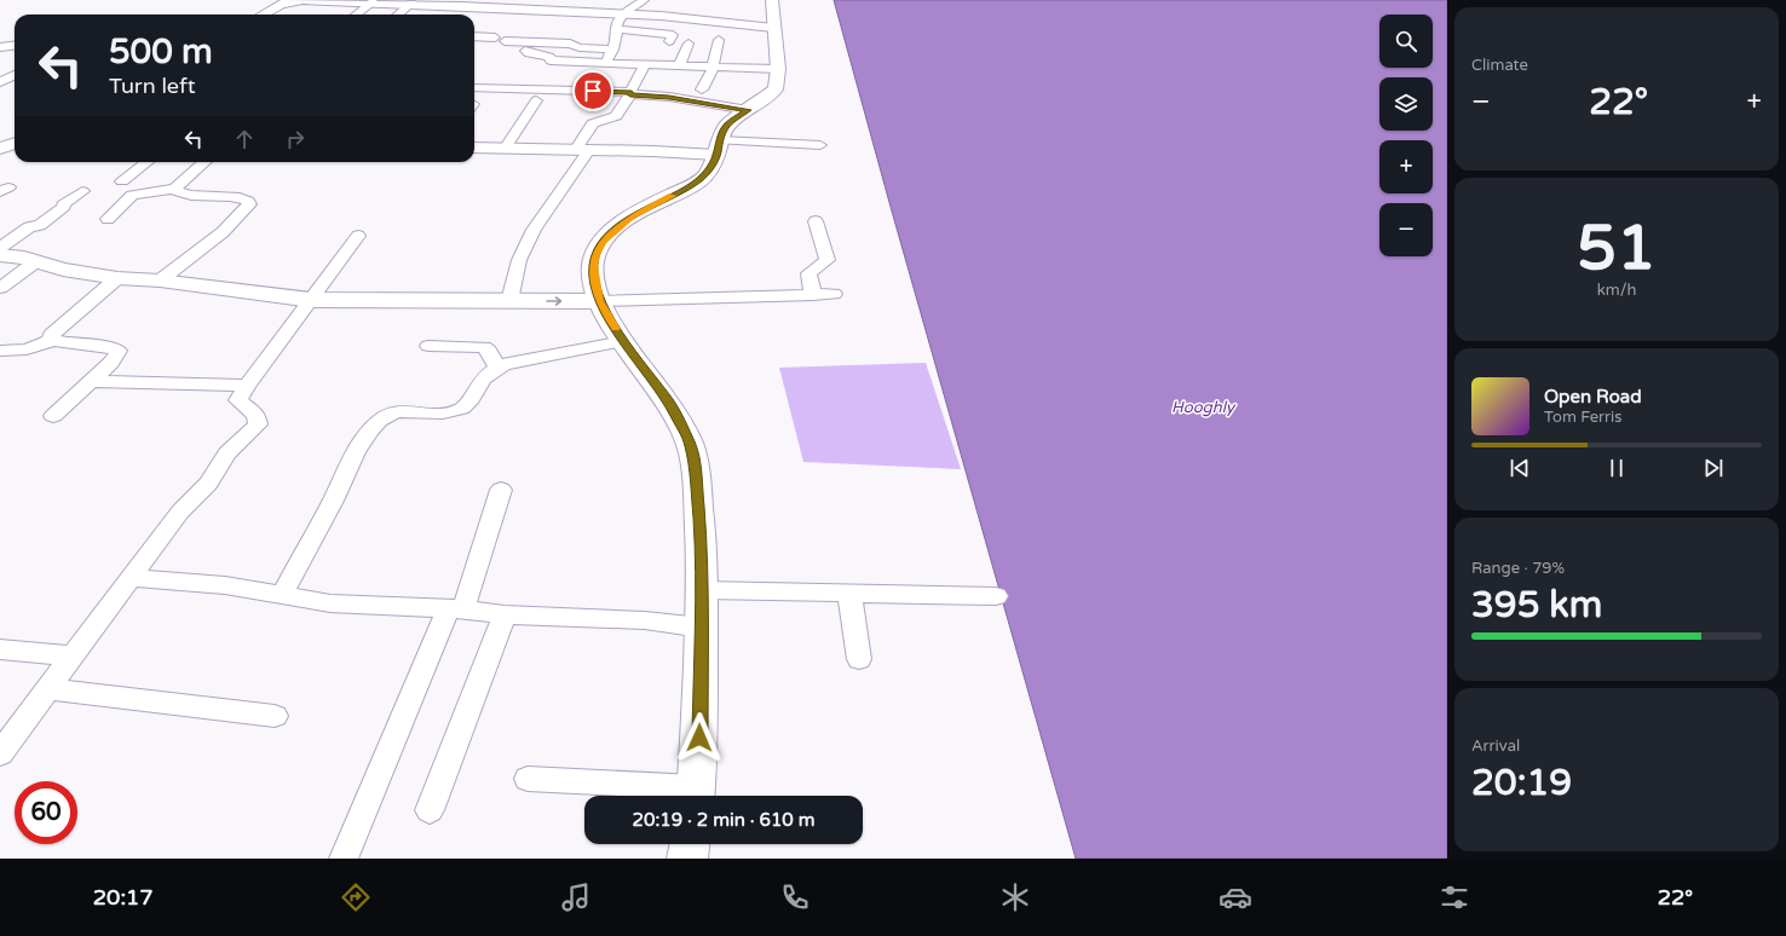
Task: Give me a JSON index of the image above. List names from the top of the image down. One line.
{"water":["Hooghly"],"page":{"tile":["Climate",["51","km/h"],["Range · 79%","395 km"],["Arrival","20:19"]],"map_buttons":["+","−"],"turn":["500 m","Turn left"],"heat":["−","22°","+"],"song":["Open Road","Tom Ferris"],"limit":"60","trip":"20:19 · 2 min · 610 m","tabs":["20:17","22°"]}}
